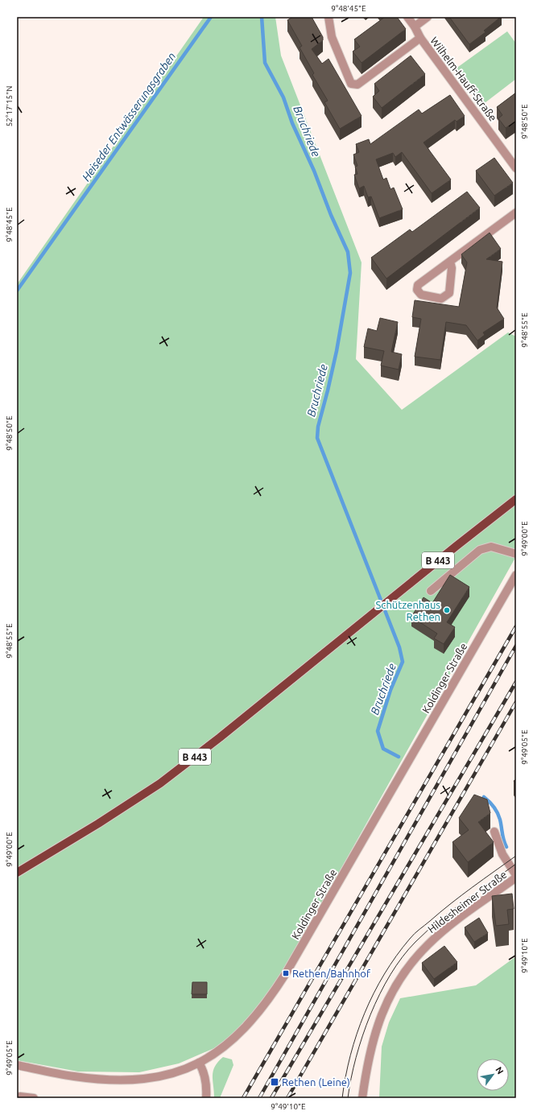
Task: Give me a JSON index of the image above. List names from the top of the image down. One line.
{"streets":{"main road":["B 443"],"street":["Wilhelm-Hauff-Straße","Koldinger Straße","Hildesheimer Straße"]},"water":["Heiseder Entwässerungsgraben","Bruchriede"],"places":{"other":["Schützenhaus Rethen"],"transit":["Rethen/Bahnhof","Rethen (Leine)"]},"north":"top right","coordinates":["9°48'45\"E","52°17'15\"N","9°48'50\"E","9°48'55\"E","9°49'00\"E","9°49'05\"E","9°49'10\"E"]}
